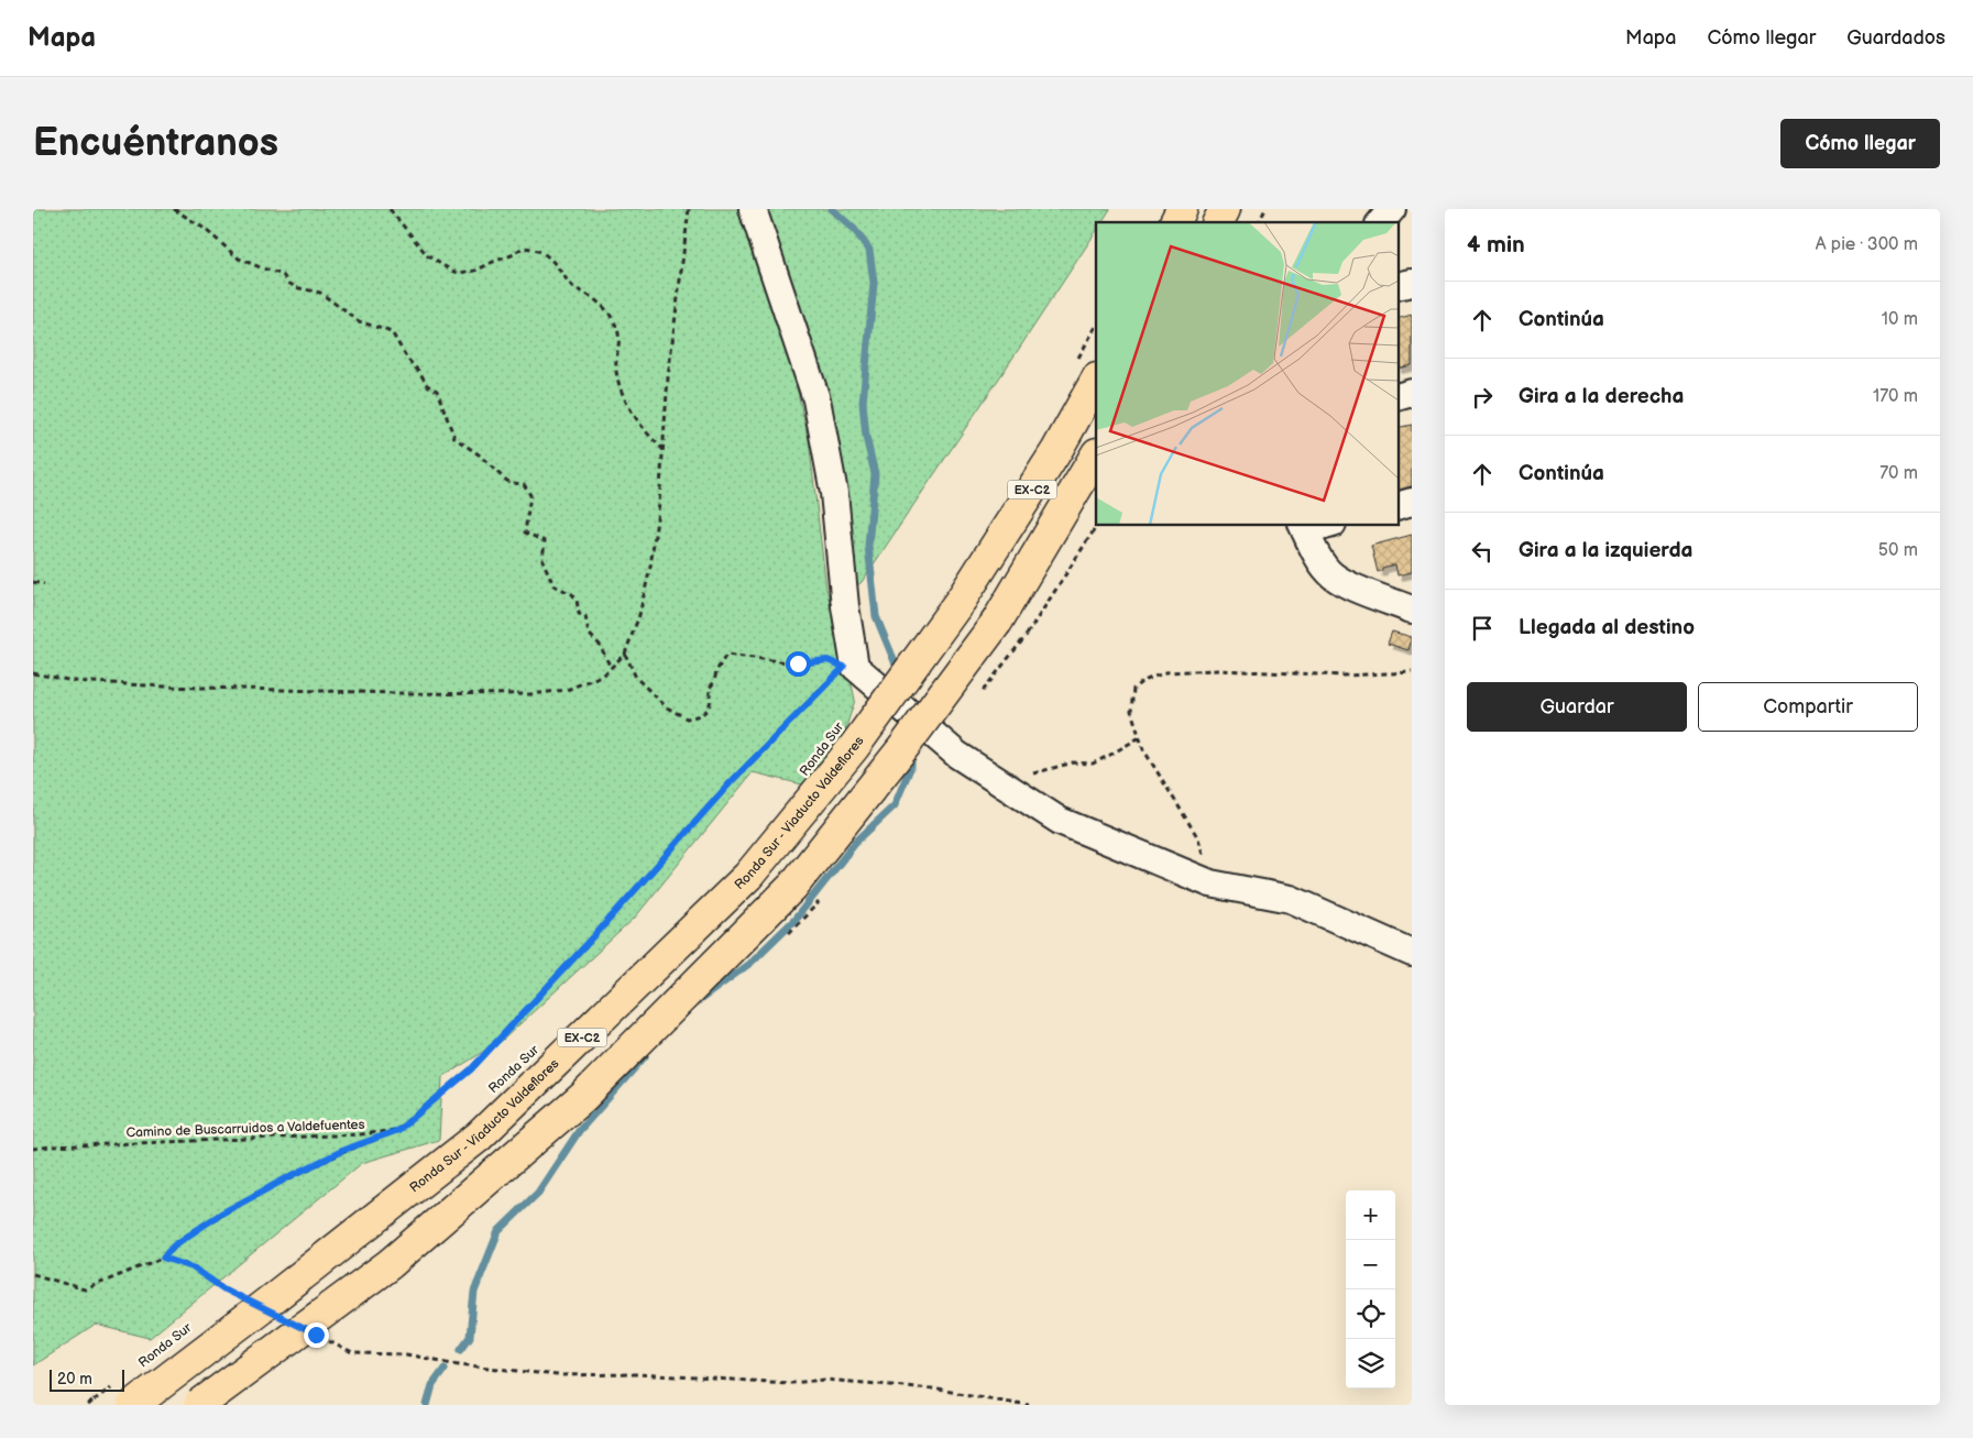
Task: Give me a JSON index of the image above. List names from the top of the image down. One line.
{"streets":{"highway":["EX-C2","Ronda Sur - Viaducto Valdeflores"],"path":["Camino de Buscarruidos a Valdefuentes"]},"scale_bar":"20 m","page":{"header":"Mapa","nav":["Mapa","Cómo llegar","Guardados"],"buttons":["Cómo llegar",["Guardar","Compartir"]],"title":"Encuéntranos","heading":["4 min","A pie · 300 m"],"list":[["Continúa","10 m"],["Gira a la derecha","170 m"],["Continúa","70 m"],["Gira a la izquierda","50 m"],"Llegada al destino"],"map_buttons":["+","−"],"scale":"20 m"}}
